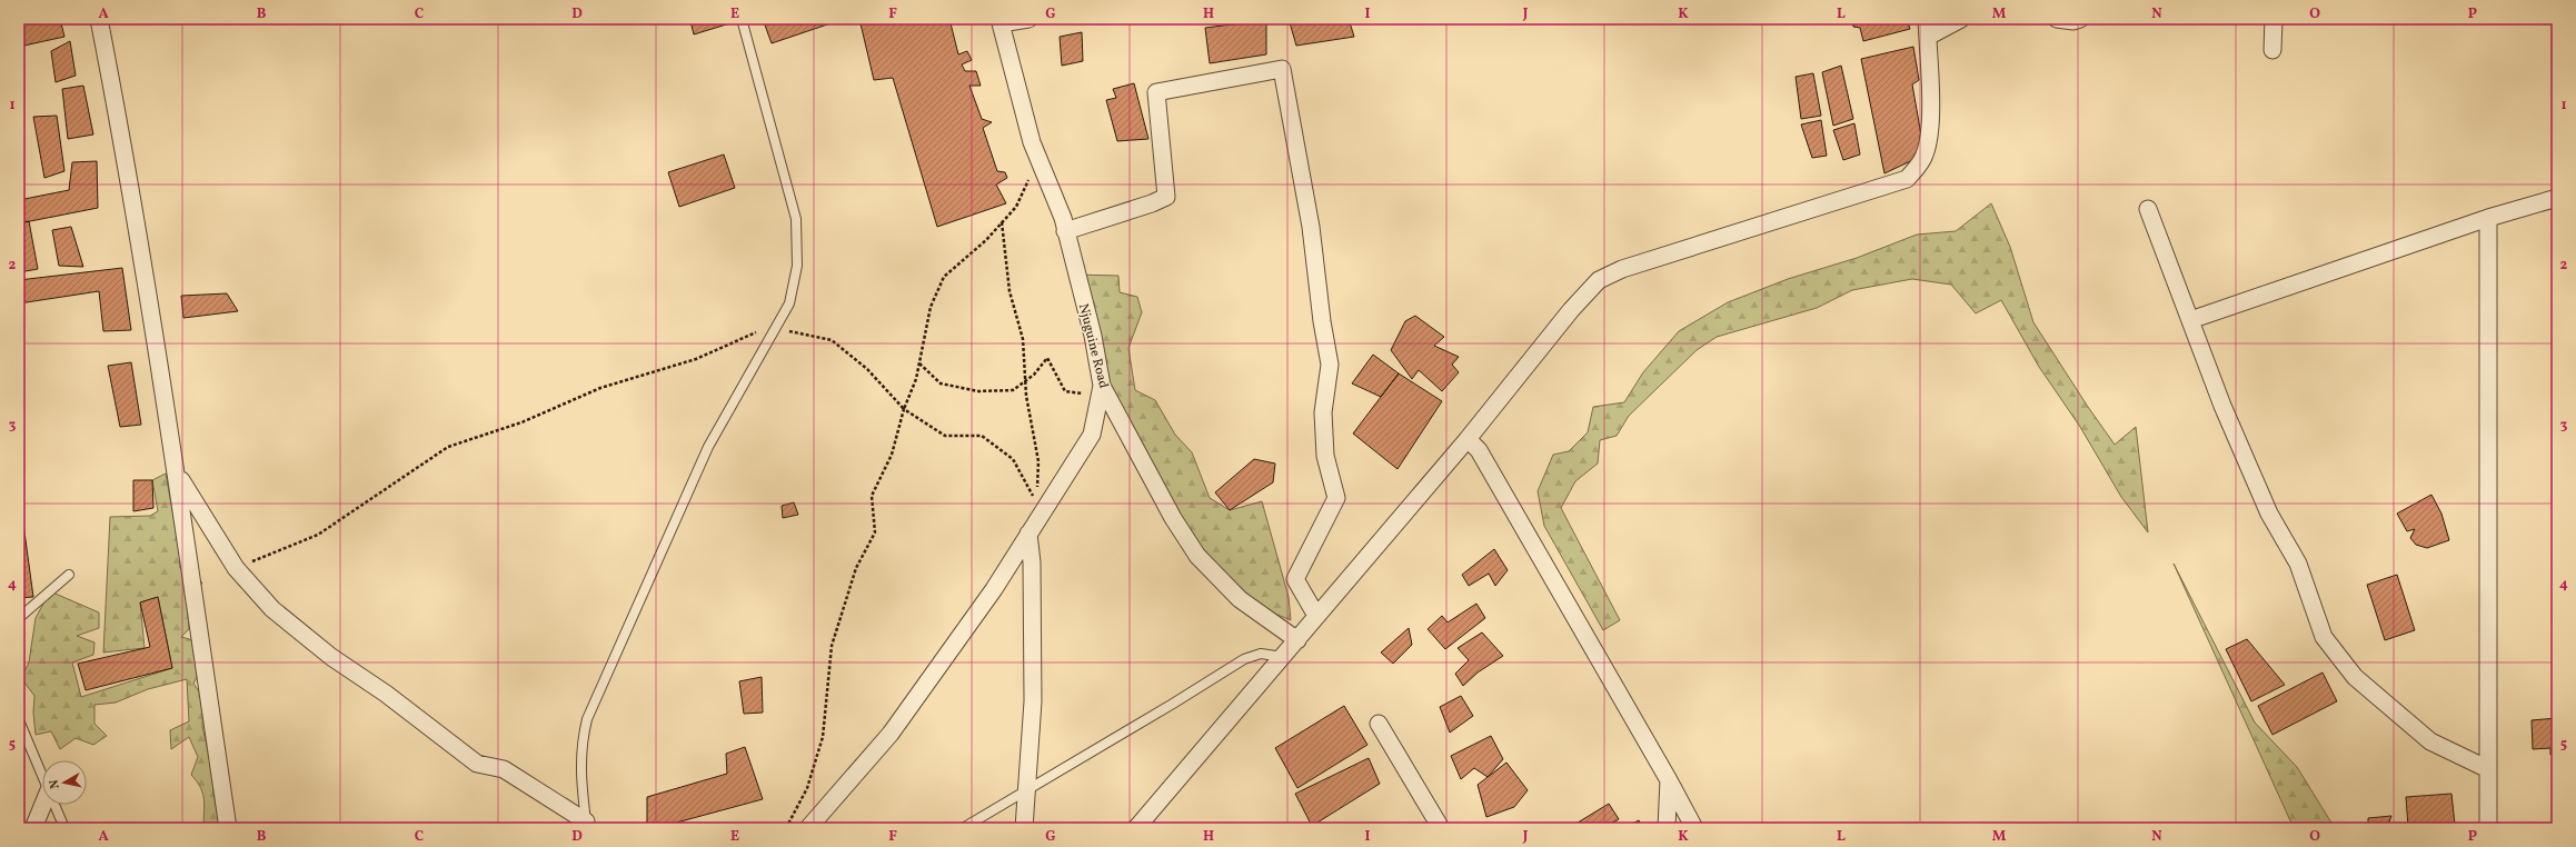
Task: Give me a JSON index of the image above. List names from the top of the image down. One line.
{"streets":{"street":["Njuguine Road"]},"north":"left","grid":{"columns":["A","B","C","D","E","F","G","H","I","J","K","L","M","N","O","P"],"rows":["1","2","3","4","5"]}}
